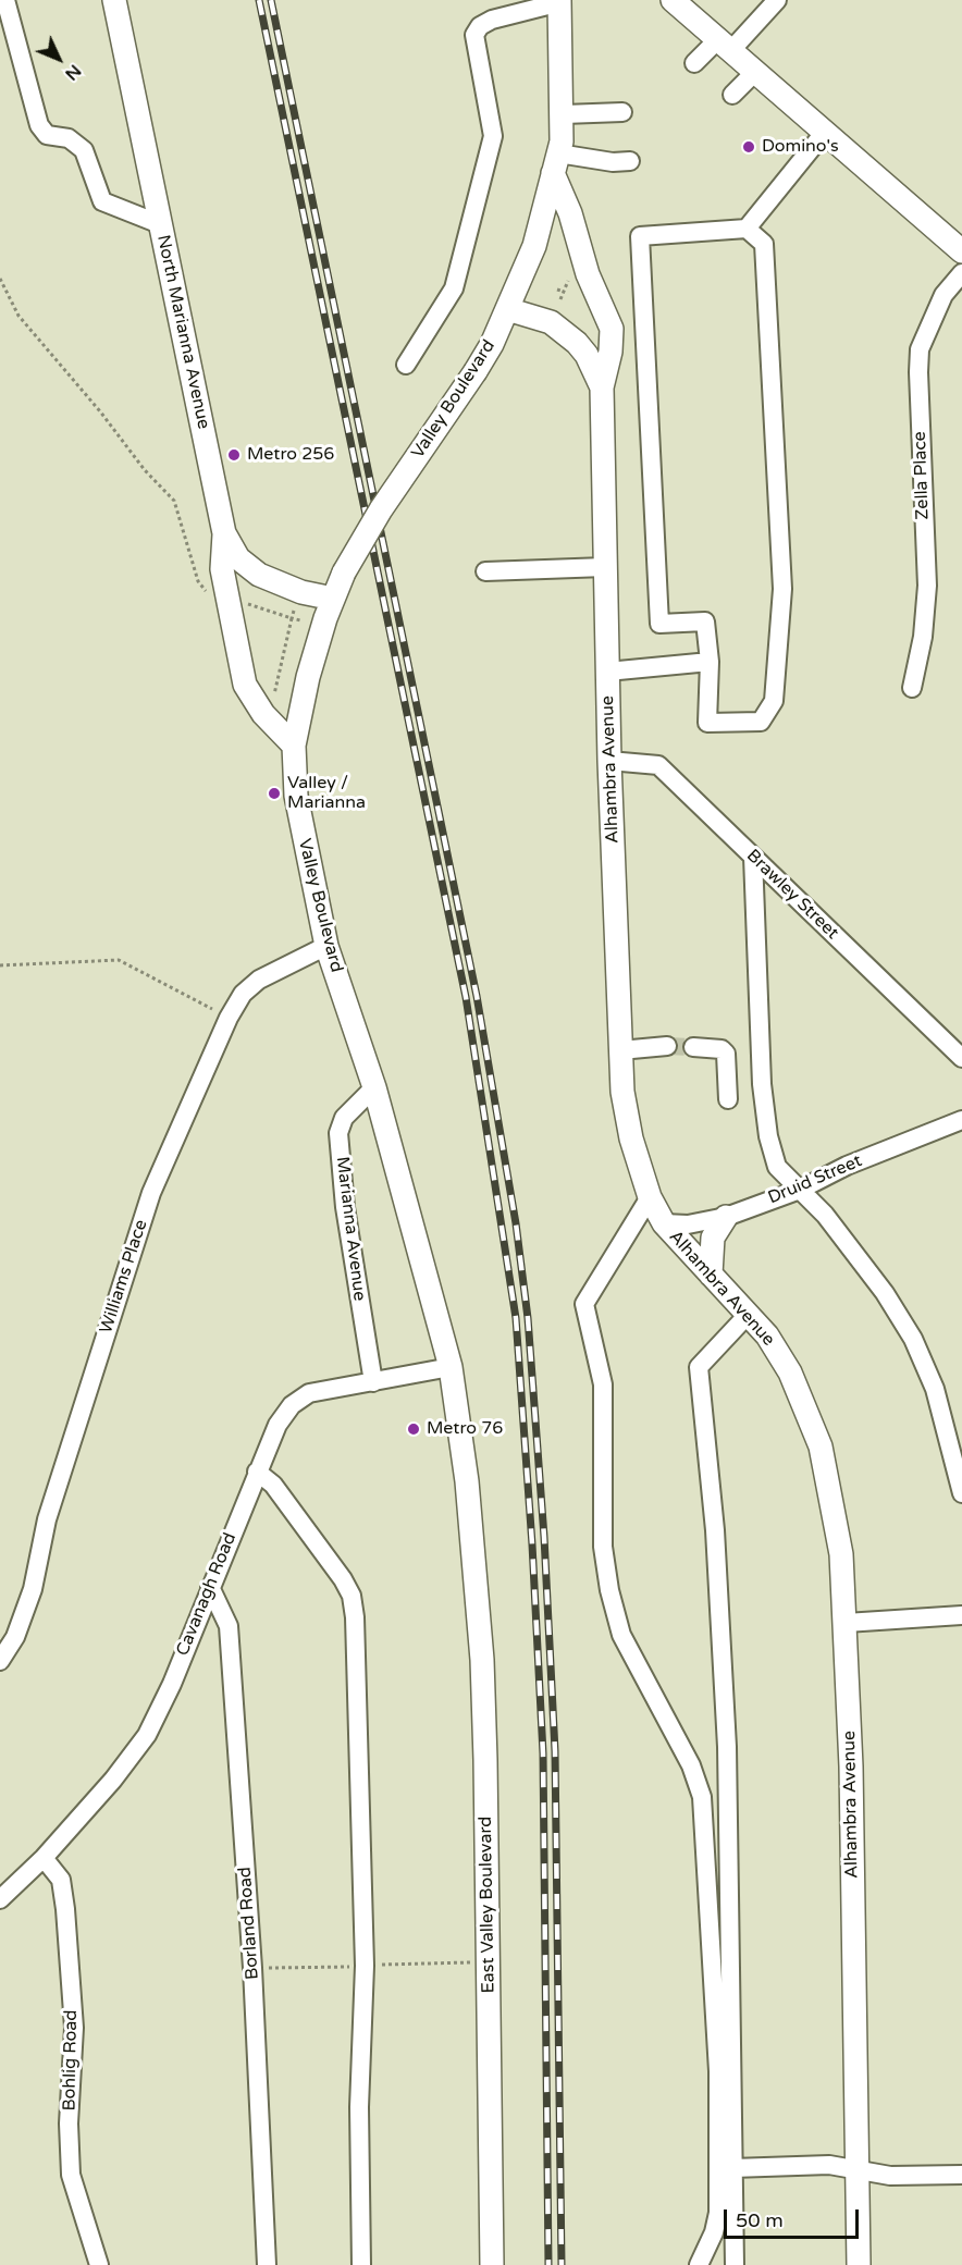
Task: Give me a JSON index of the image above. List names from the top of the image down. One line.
{"streets":{"main road":["North Marianna Avenue","Valley Boulevard","Alhambra Avenue","East Valley Boulevard"],"street":["Zella Place","Brawley Street","Druid Street","Marianna Avenue","Williams Place","Cavanagh Road","Borland Road","Bohlig Road"]},"crossings":[["North Marianna Avenue","Valley Boulevard"],["Valley Boulevard","Marianna Avenue"],["Valley Boulevard","Williams Place"],["Valley Boulevard","Cavanagh Road"],["Valley Boulevard","East Valley Boulevard"],["Alhambra Avenue","Brawley Street"],["Alhambra Avenue","Druid Street"],["Marianna Avenue","Cavanagh Road"],["Cavanagh Road","Borland Road"],["Cavanagh Road","Bohlig Road"]],"places":["Domino's","Metro 256","Valley / Marianna","Metro 76"],"scale_bar":"50 m","north":"bottom right"}
